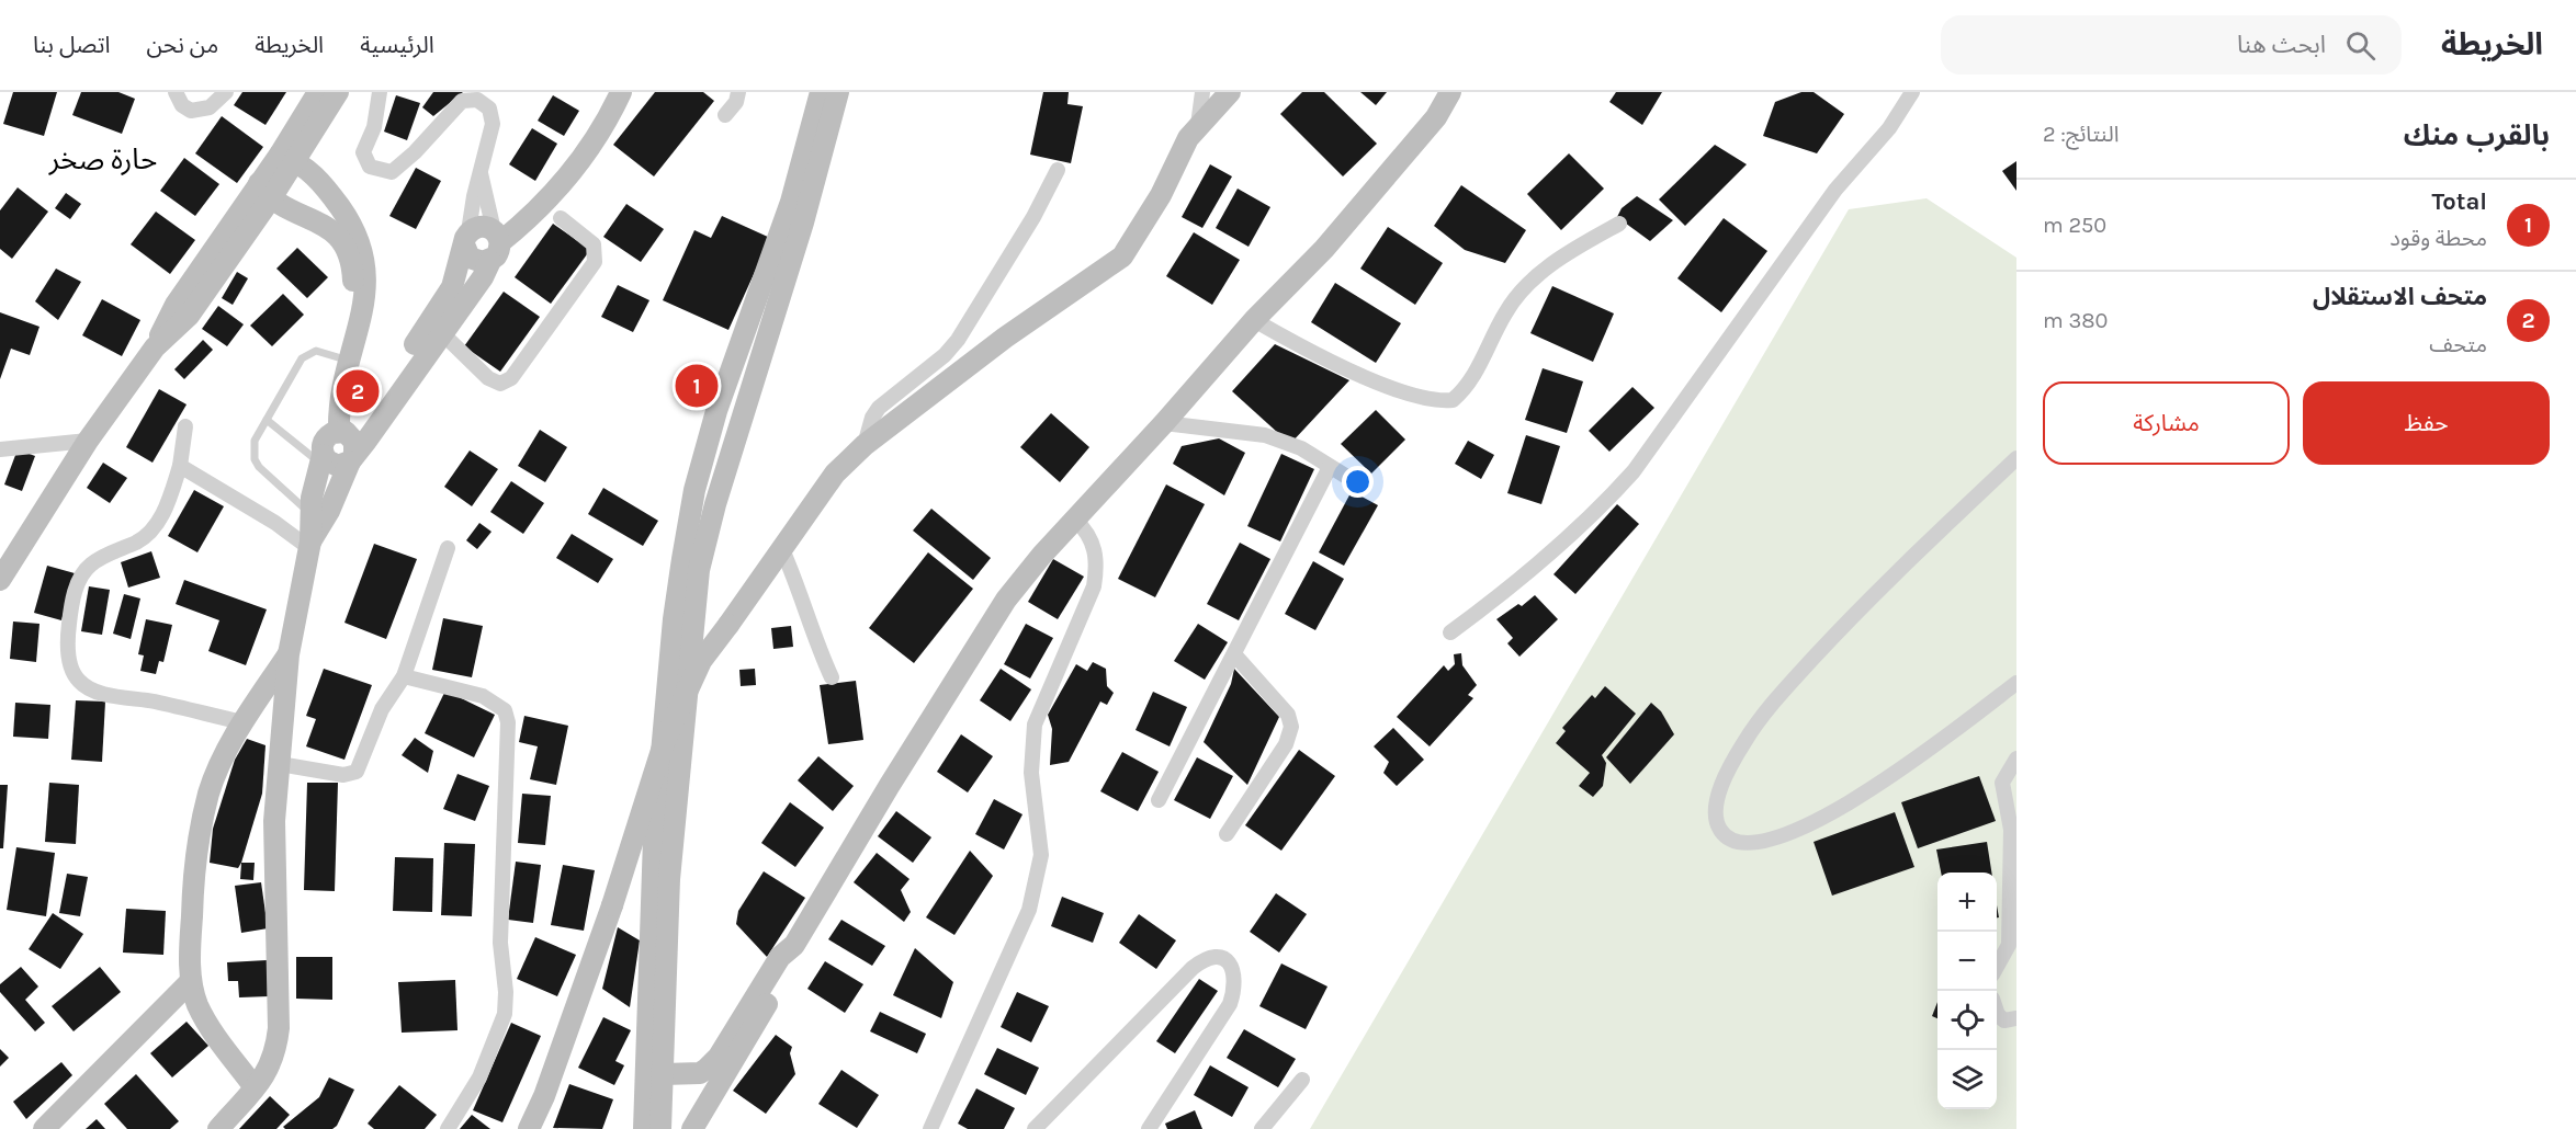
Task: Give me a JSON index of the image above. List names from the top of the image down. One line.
{"districts":["حارة صخر"],"page":{"header":"الخريطة","search":"ابحث هنا","nav":["الرئيسية","الخريطة","من نحن","اتصل بنا"],"heading":["بالقرب منك","النتائج: 2"],"list":[{"mark":"1","name":"Total","note":"محطة وقود","value":"250 m"},{"mark":"2","name":"متحف الاستقلال","note":"متحف","value":"380 m"}],"buttons":["حفظ","مشاركة"],"pins":["1","2"],"map_buttons":["+","−"]}}
